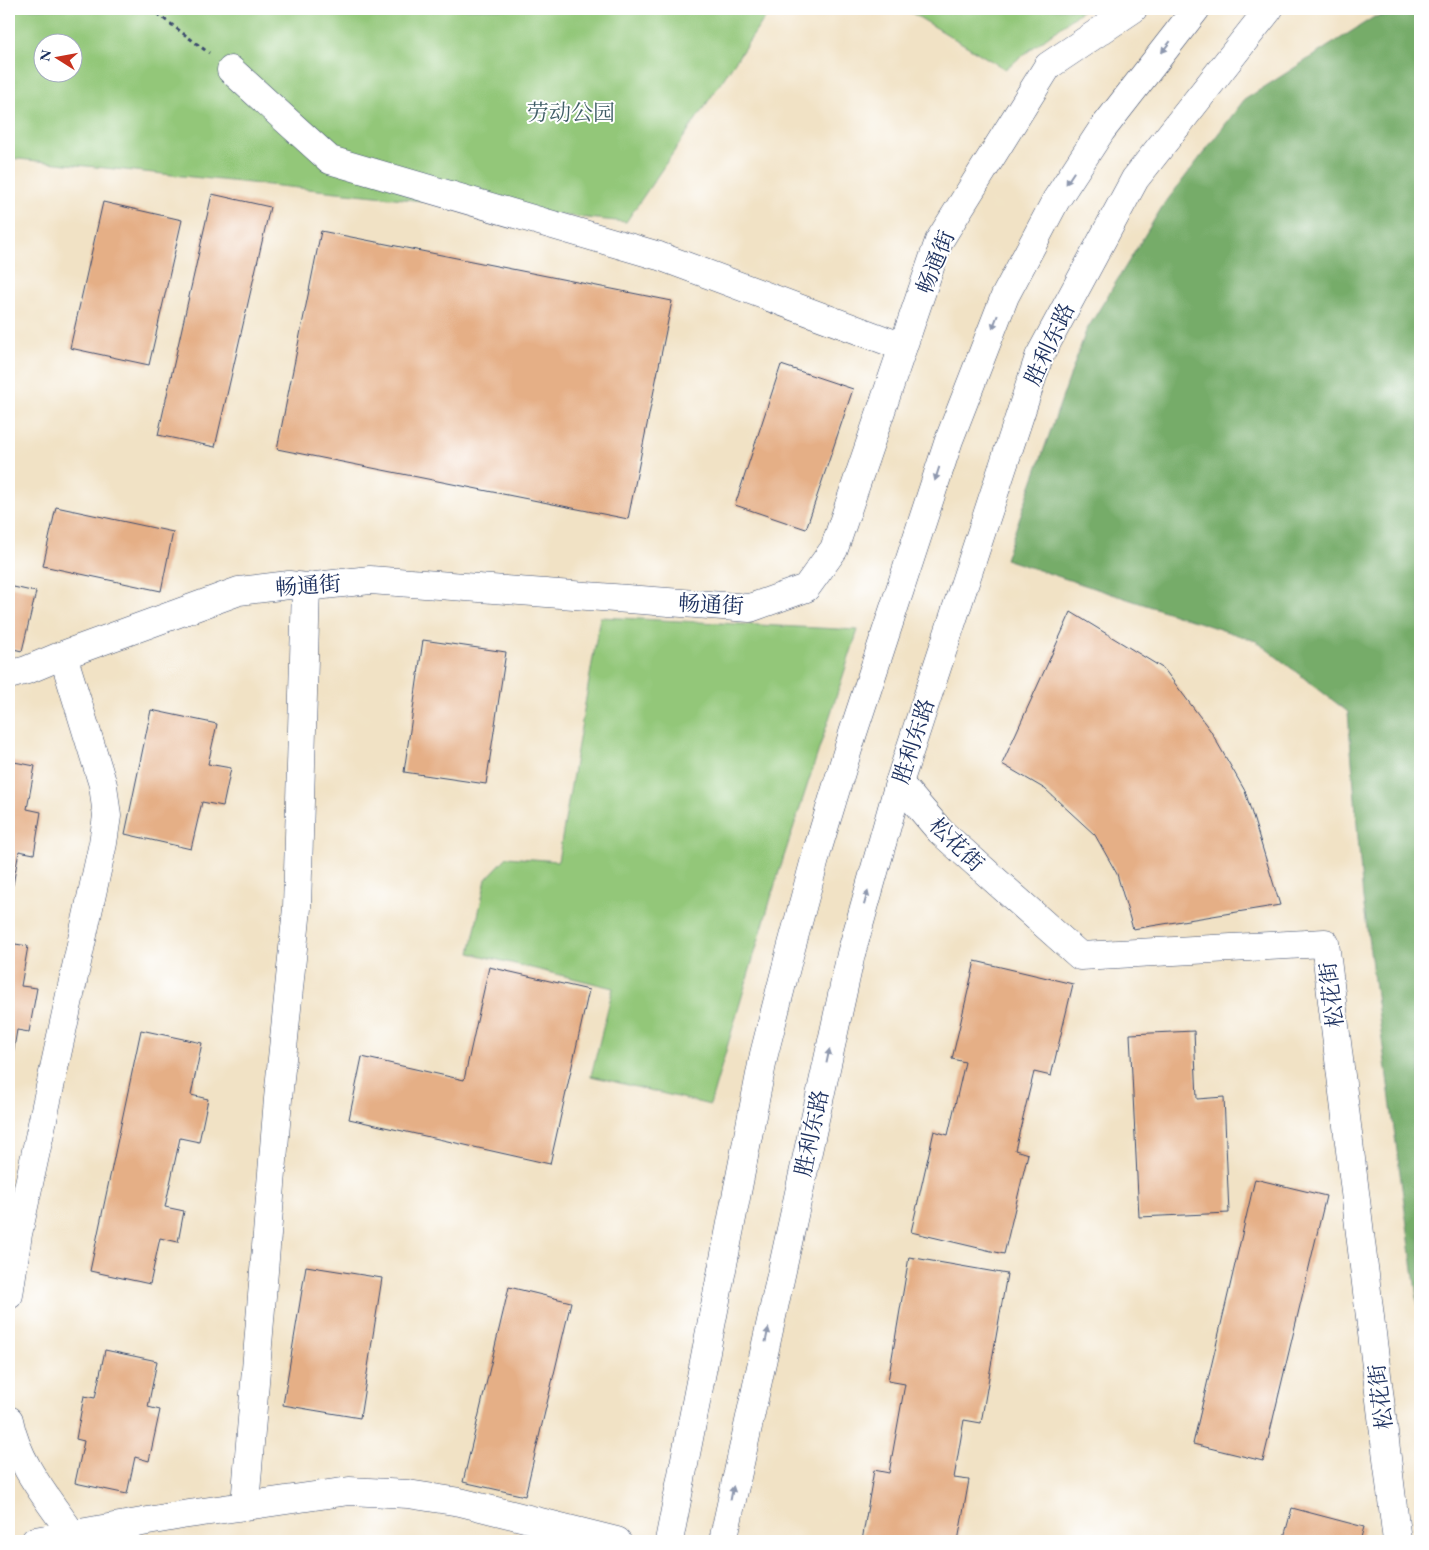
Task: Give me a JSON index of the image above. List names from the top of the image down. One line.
{"streets":{"street":["畅通街","胜利东路","松花街"]},"crossings":[["胜利东路","松花街"]],"parks":["劳动公园"],"north":"left"}
